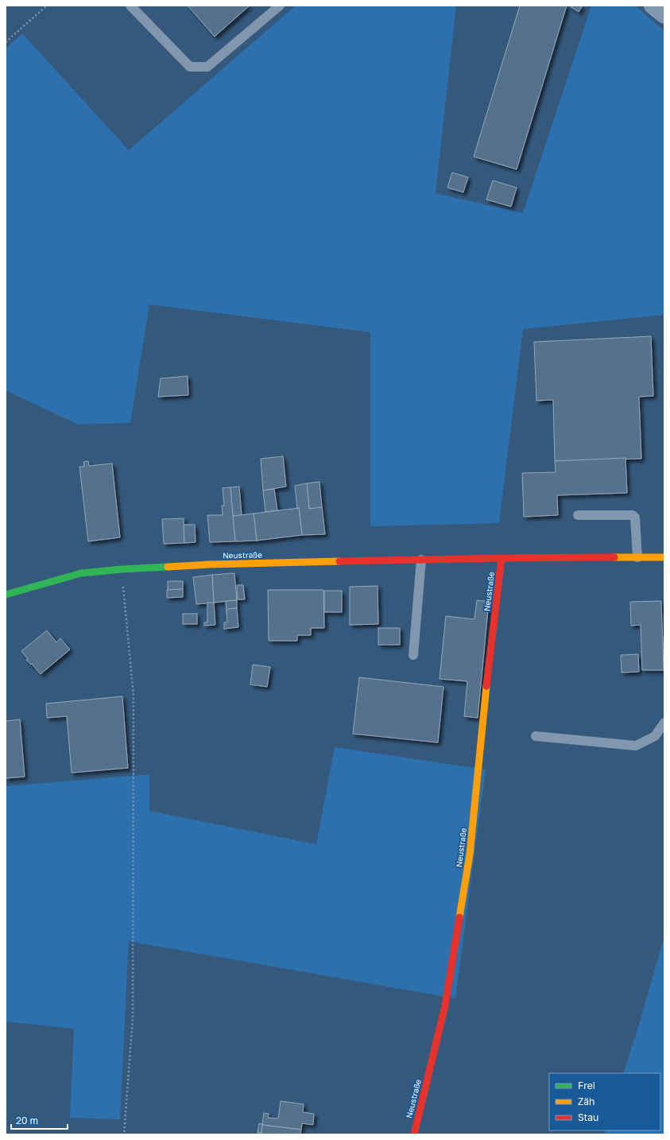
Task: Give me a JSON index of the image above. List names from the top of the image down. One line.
{"streets":{"street":["Neustraße"]},"legend":["Frei","Zäh","Stau"],"scale_bar":"20 m"}
